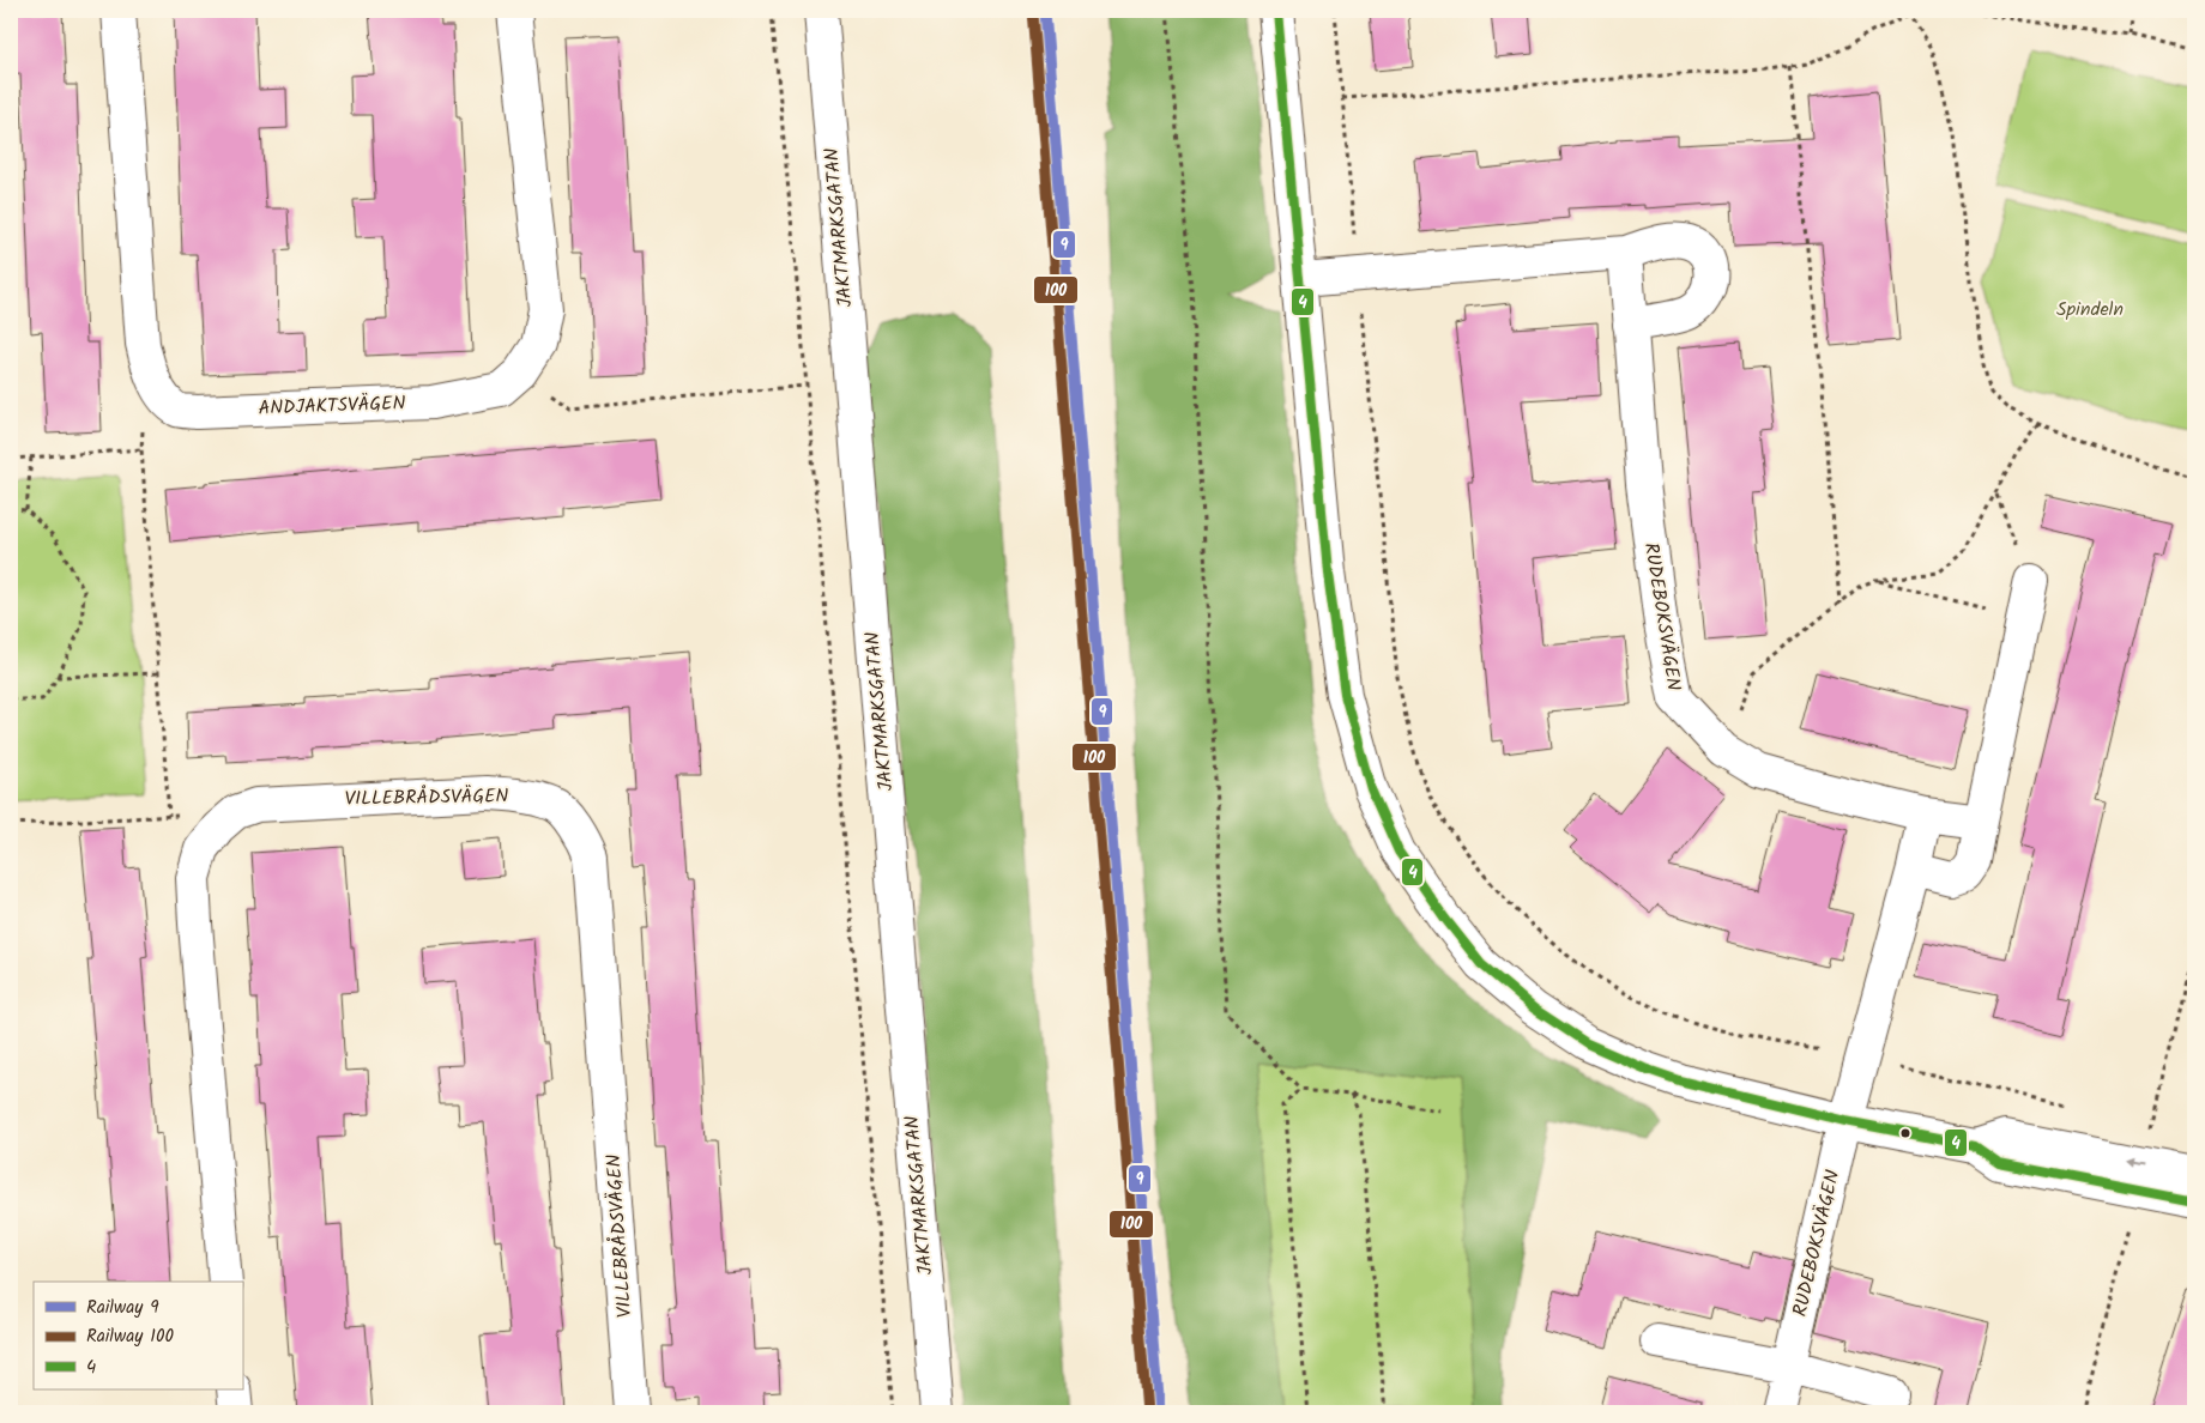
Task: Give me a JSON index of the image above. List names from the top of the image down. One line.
{"streets":{"street":["JAKTMARKSGATAN","ANDJAKTSVÄGEN","RUDEBOKSVÄGEN","VILLEBRÅDSVÄGEN"]},"parks":["Spindeln"],"lines":["rail line 9","transit line 4","rail line 100"],"legend":["Railway 9","Railway 100","4"]}
